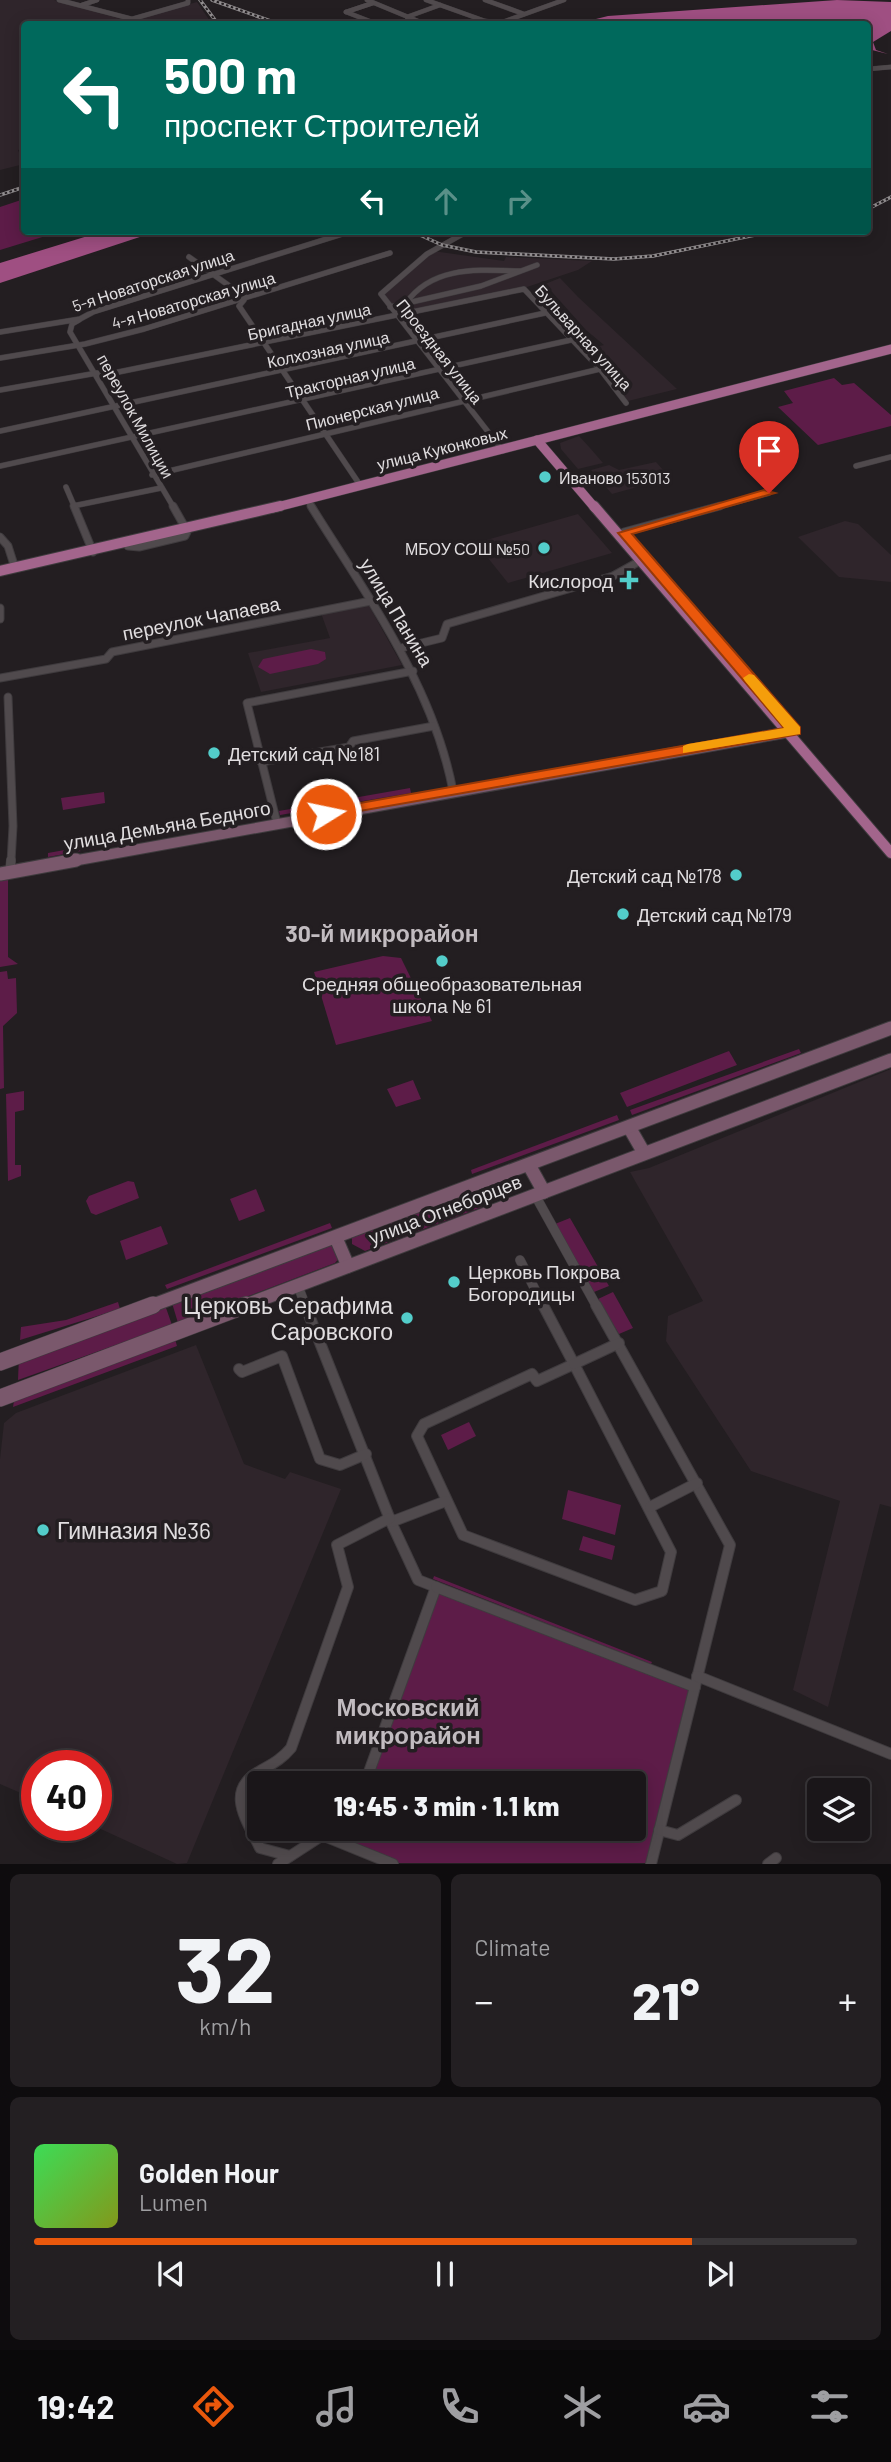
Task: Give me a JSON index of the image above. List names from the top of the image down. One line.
{"streets":{"main road":["улица Куконковых","улица Демьяна Бедного","улица Огнеборцев"],"street":["5-я Новаторская улица","4-я Новаторская улица","Бригадная улица","Бульварная улица","Колхозная улица","Проездная улица","Тракторная улица","Пионерская улица","переулок Милиции","улица Панина","переулок Чапаева"]},"crossings":[["5-я Новаторская улица","переулок Милиции"],["4-я Новаторская улица","переулок Милиции"],["Бригадная улица","Бульварная улица"],["Бригадная улица","Проездная улица"],["Бригадная улица","переулок Милиции"],["Бульварная улица","Колхозная улица"],["Бульварная улица","Тракторная улица"],["Бульварная улица","Пионерская улица"],["Колхозная улица","Проездная улица"],["Колхозная улица","переулок Милиции"],["Проездная улица","Тракторная улица"],["Проездная улица","Пионерская улица"],["Проездная улица","улица Куконковых"],["Тракторная улица","переулок Милиции"],["Пионерская улица","переулок Милиции"],["переулок Милиции","улица Куконковых"],["улица Куконковых","улица Панина"],["улица Панина","переулок Чапаева"],["улица Панина","улица Демьяна Бедного"]],"districts":["30-й микрорайон","Московский микрорайон"],"places":{"other":["Иваново 153013","МБОУ СОШ №50","Детский сад №181","Детский сад №178","Детский сад №179","Средняя общеобразовательная школа № 61","Церковь Покрова Богородицы","Церковь Серафима Саровского","Гимназия №36"],"health":["Кислород"]},"page":{"turn":["500 m","проспект Строителей"],"limit":"40","trip":"19:45 · 3 min · 1.1 km","tile":[["32","km/h"],"Climate"],"heat":["−","21°","+"],"song":["Golden Hour","Lumen"],"tabs":"19:42"}}
